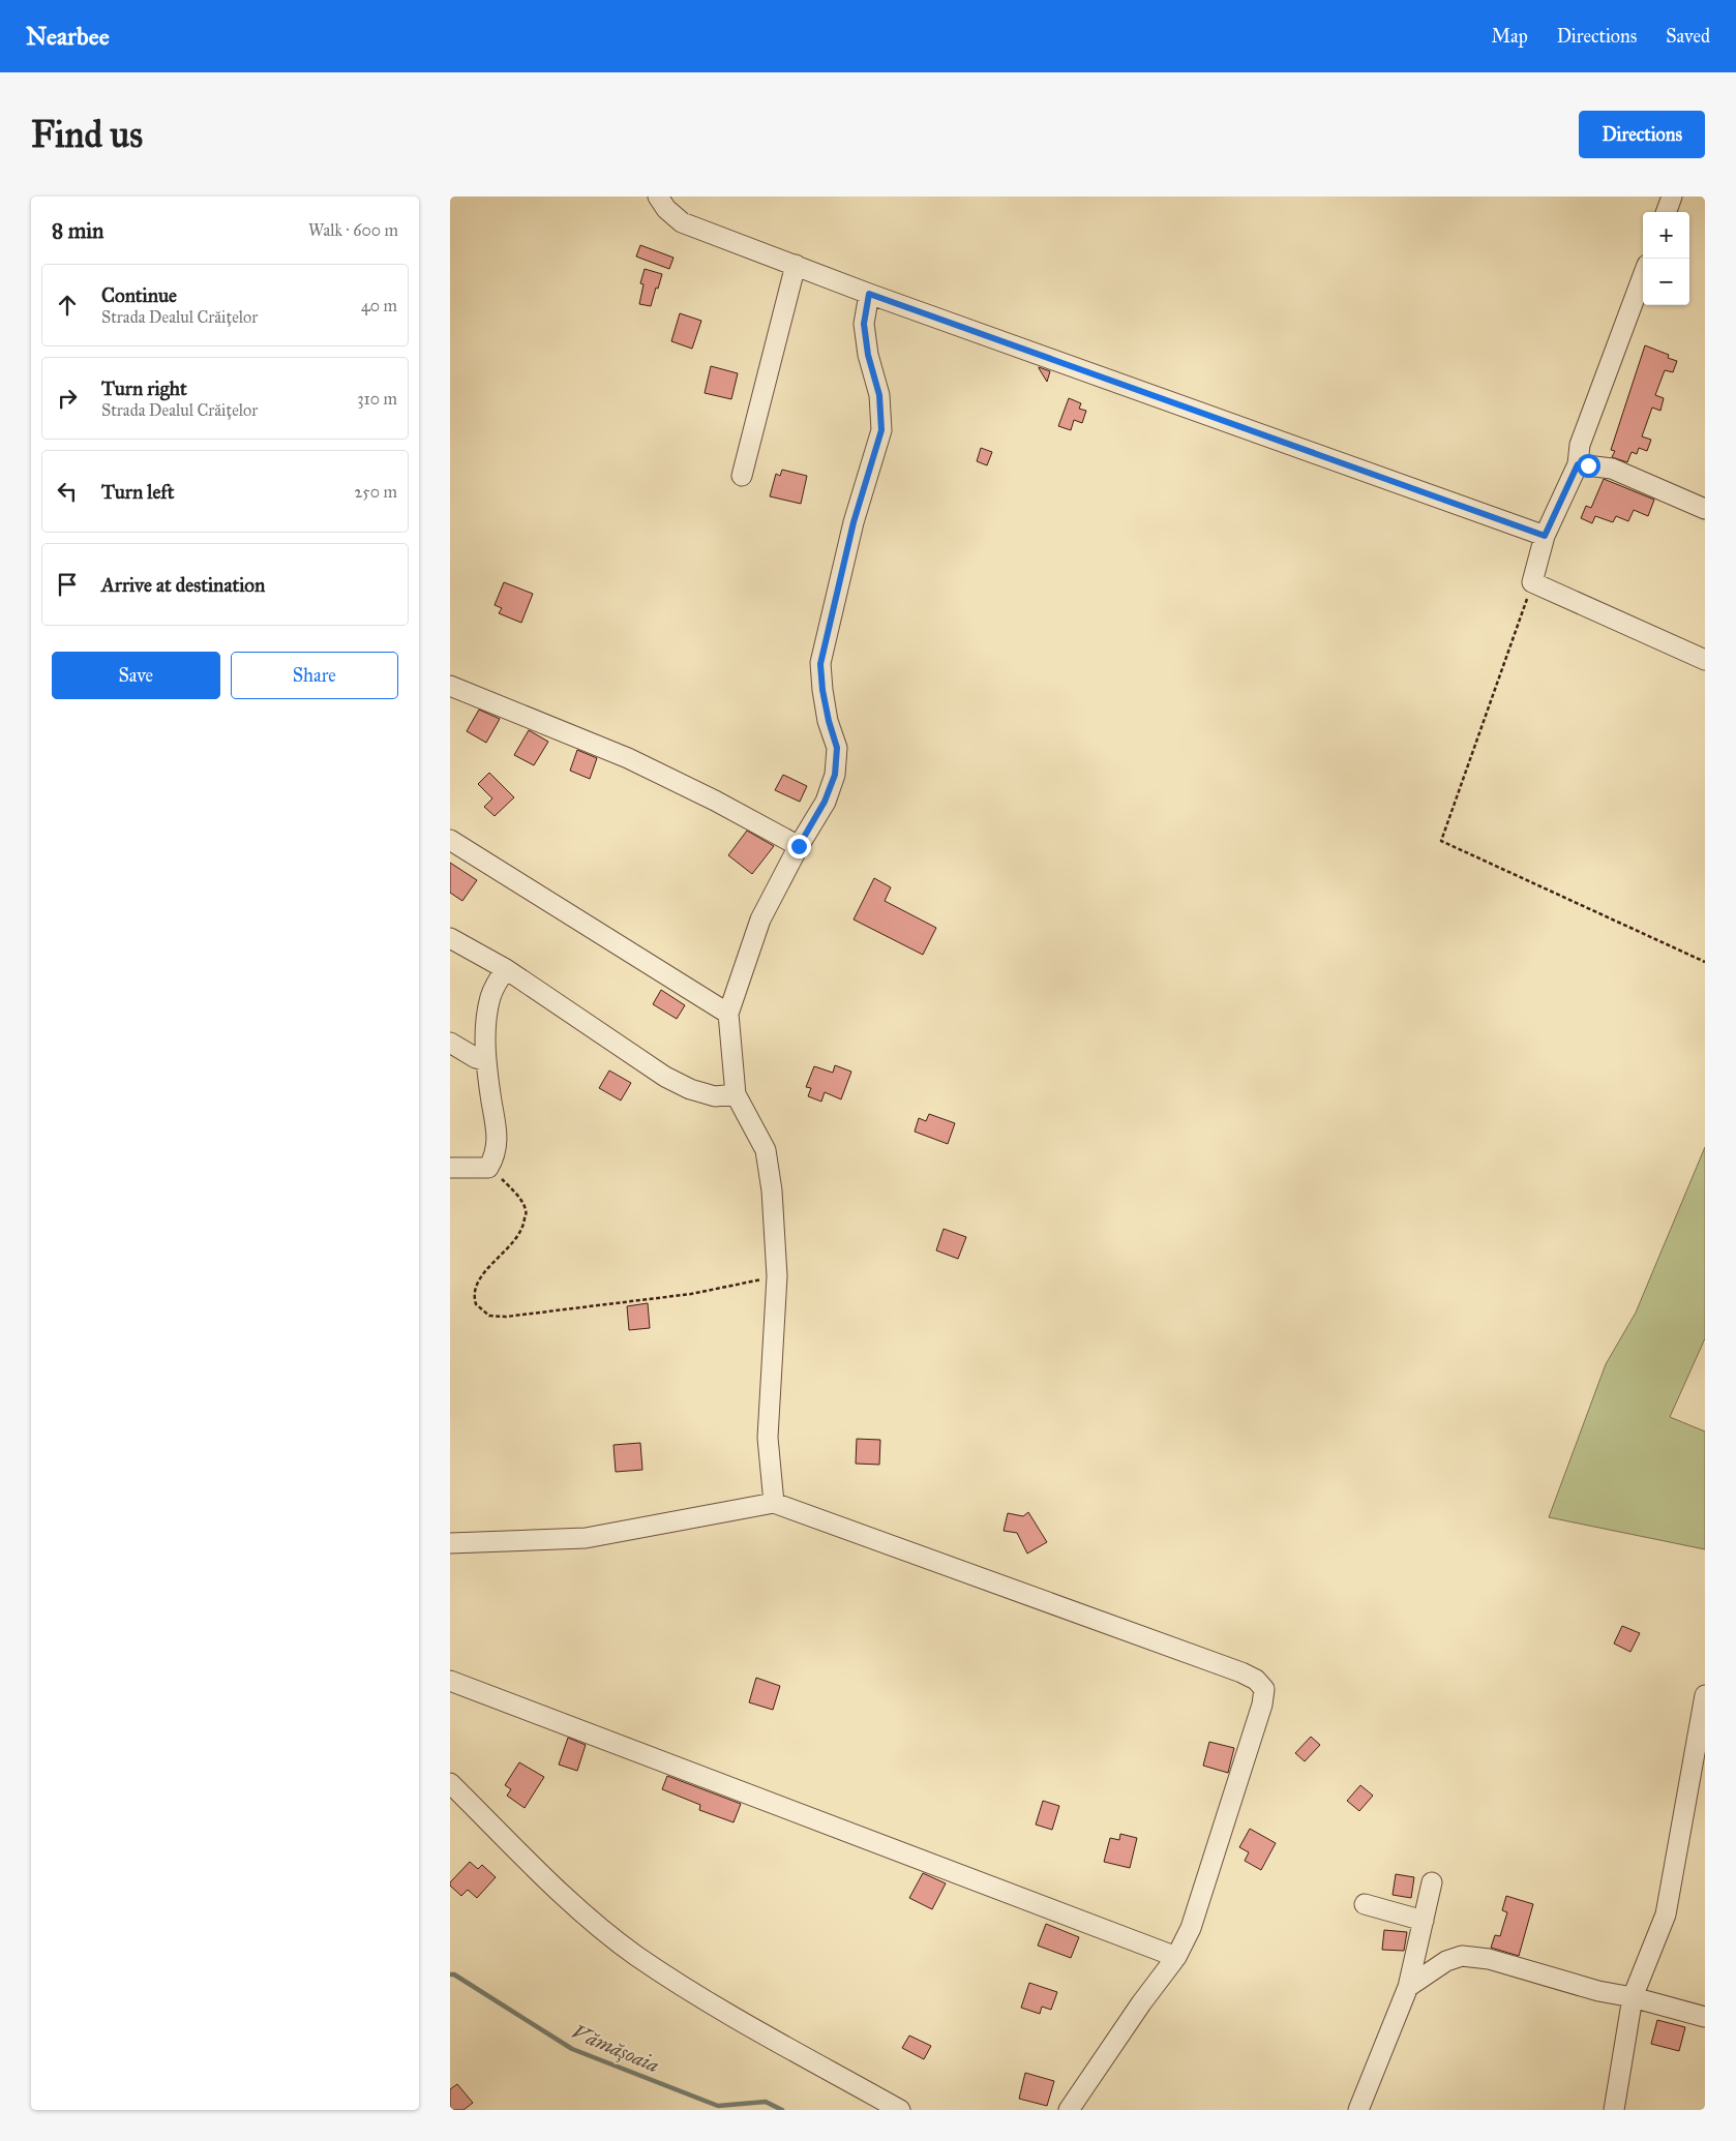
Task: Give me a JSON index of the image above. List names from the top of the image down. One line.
{"water":["Vămășoaia"],"page":{"header":"Nearbee","nav":["Map","Directions","Saved"],"buttons":["Directions",["Save","Share"]],"title":"Find us","heading":["8 min","Walk · 600 m"],"map_buttons":["+","−"],"list":[["Continue","Strada Dealul Crăițelor","40 m"],["Turn right","Strada Dealul Crăițelor","310 m"],["Turn left","250 m"],"Arrive at destination"]}}
